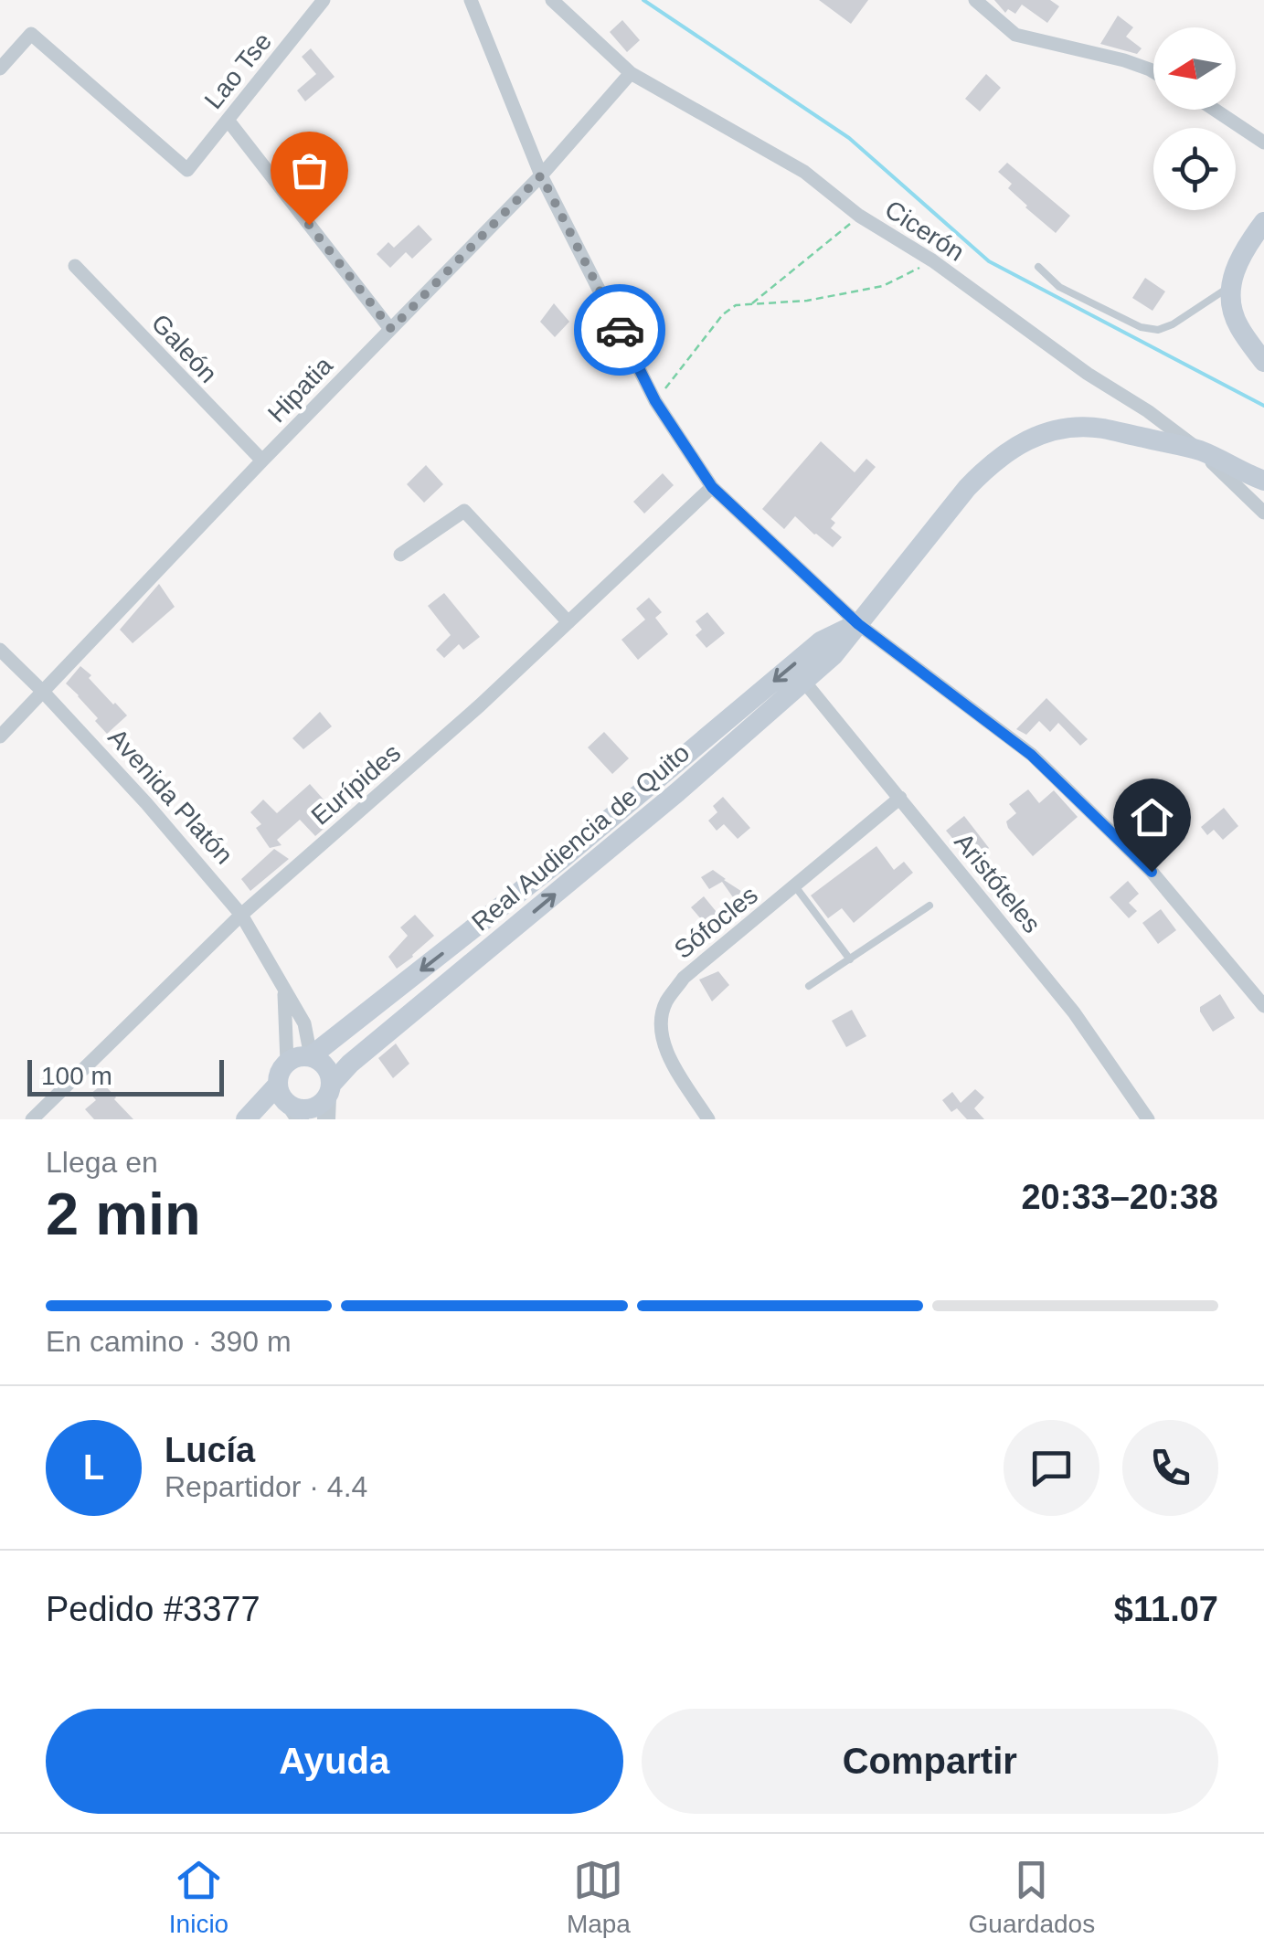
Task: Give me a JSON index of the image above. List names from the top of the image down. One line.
{"streets":{"main road":["Real Audiencia de Quito"],"street":["Lao Tse","Cicerón","Galeón","Hipatia","Eurípides","Avenida Platón","Aristóteles","Sófocles"]},"crossings":[["Cicerón","Hipatia"],["Cicerón","Real Audiencia de Quito"],["Galeón","Hipatia"],["Hipatia","Avenida Platón"],["Eurípides","Avenida Platón"],["Avenida Platón","Real Audiencia de Quito"],["Real Audiencia de Quito","Aristóteles"],["Aristóteles","Sófocles"]],"scale_bar":"100 m","north":"left","page":{"scale":"100 m","heading":["2 min","Llega en","20:33–20:38"],"panel":["Lucía","Repartidor · 4.4","Pedido #3377","$11.07"],"bar":"En camino · 390 m","round":"L","buttons":["Ayuda","Compartir"],"tabs":["Inicio","Mapa","Guardados"]}}
